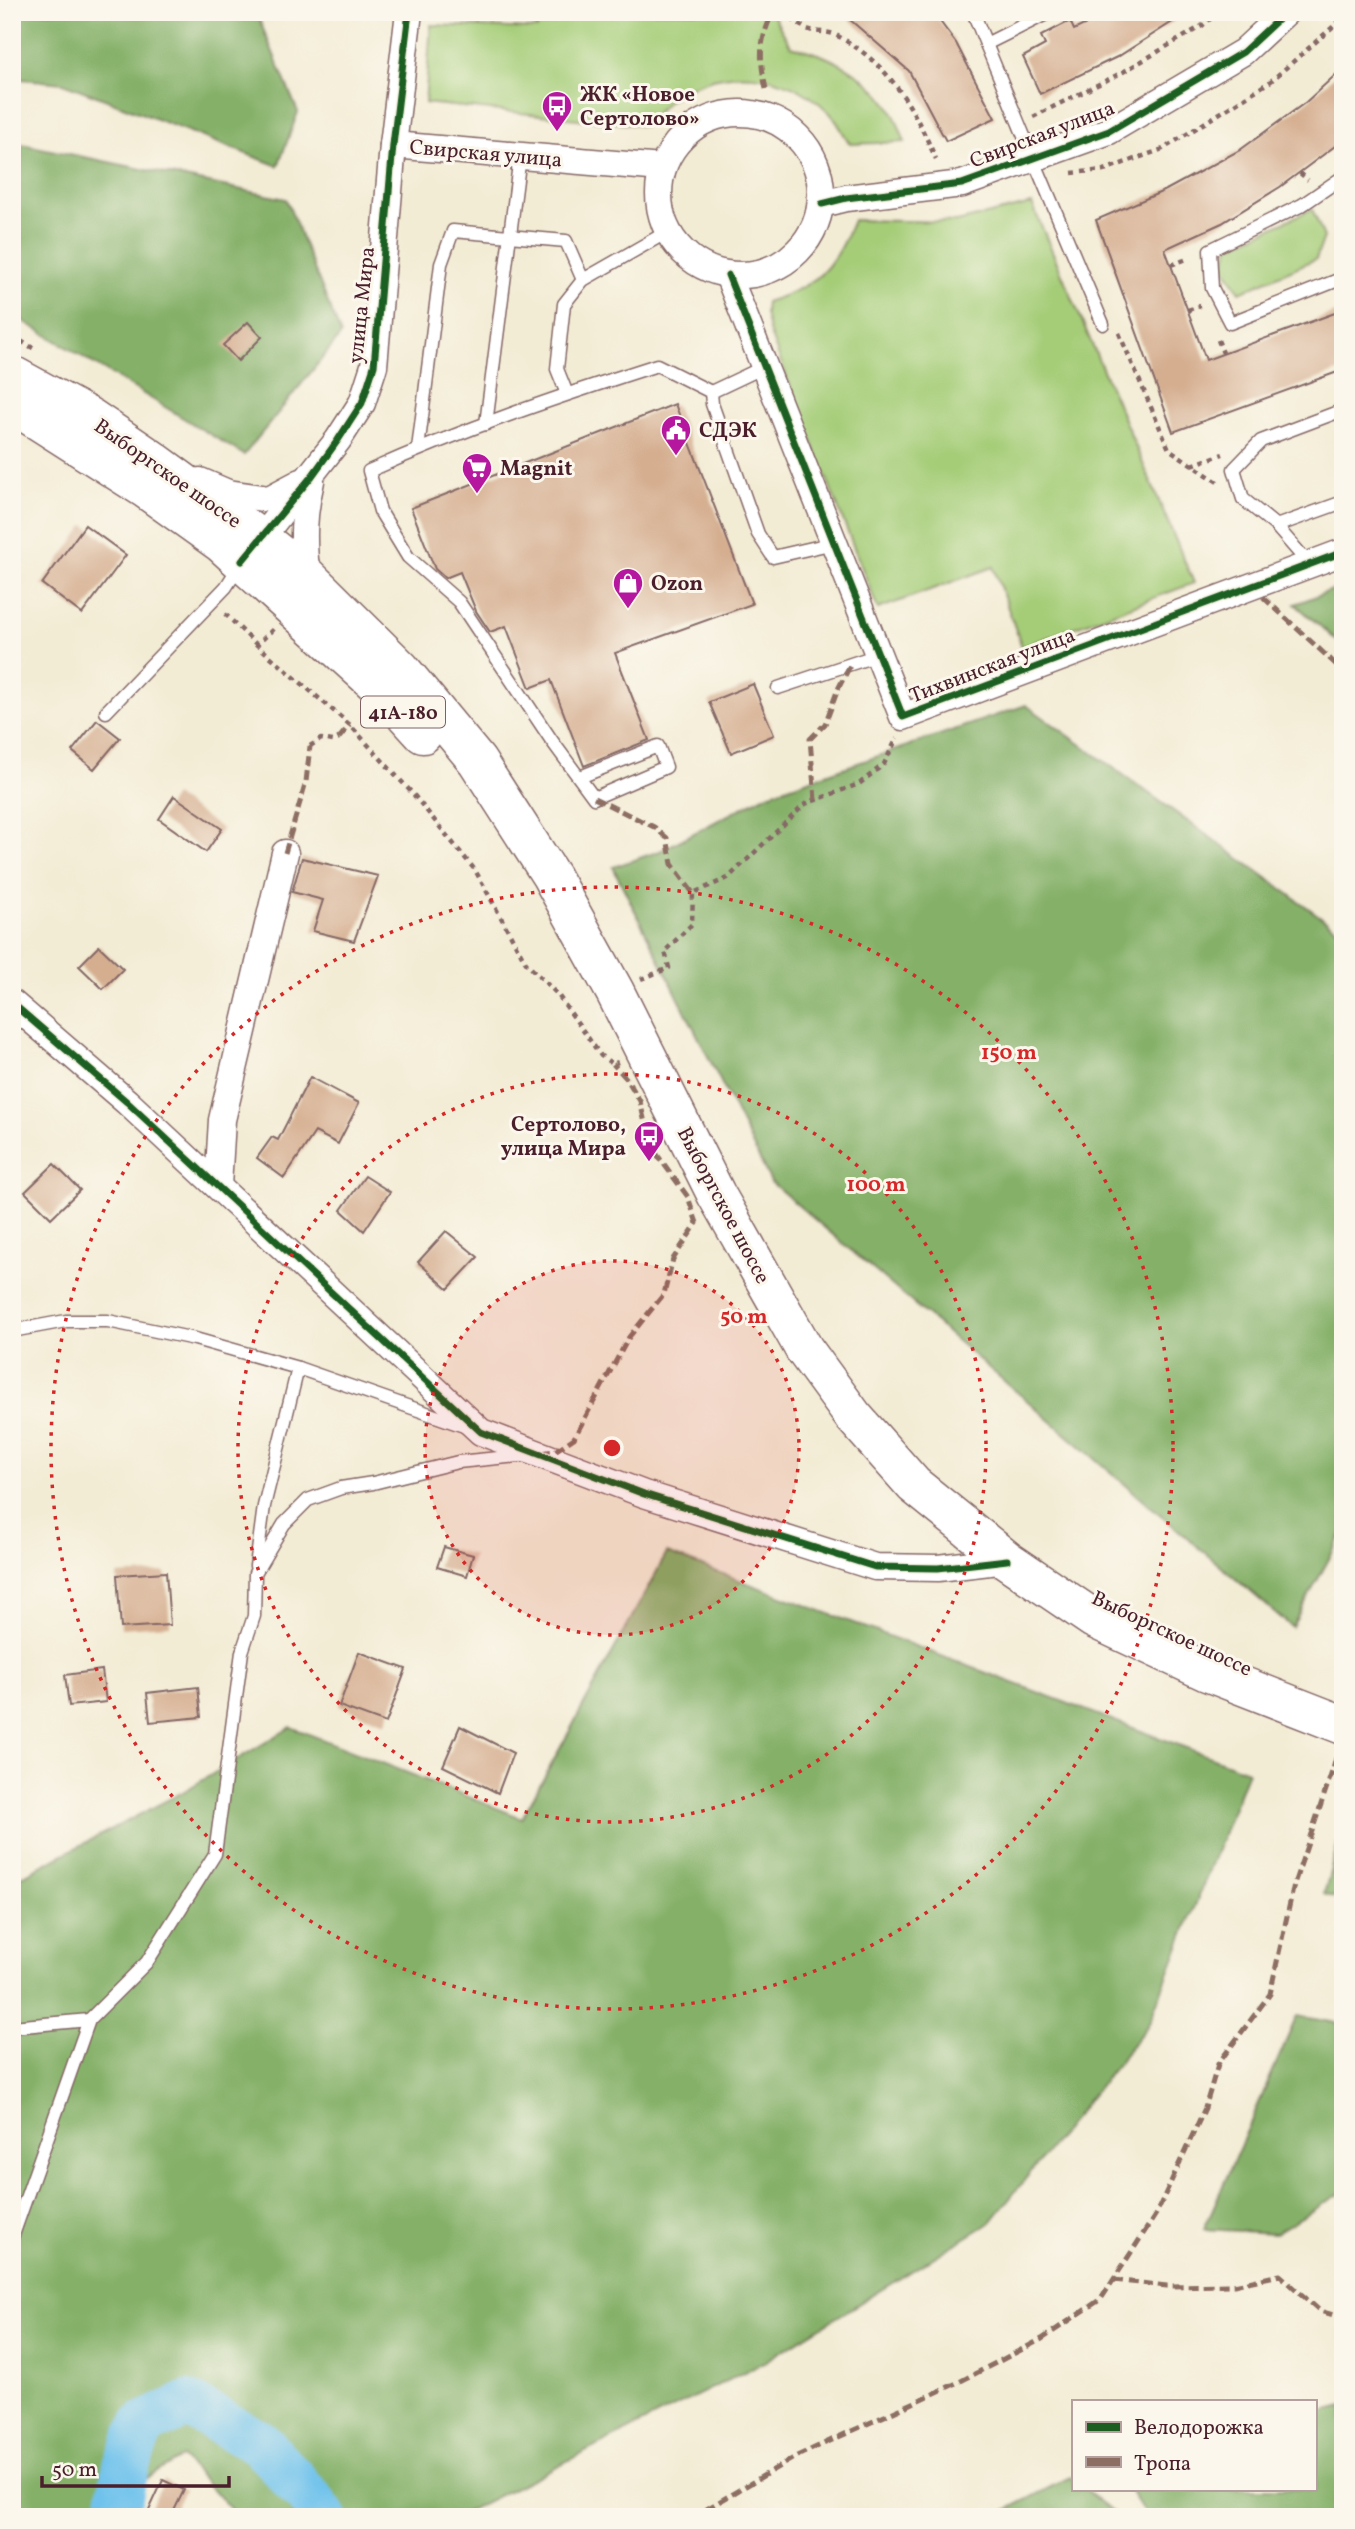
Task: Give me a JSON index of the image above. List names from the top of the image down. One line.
{"streets":{"main road":["Выборгское шоссе","41А-180"],"street":["Свирская улица","улица Мира","Тихвинская улица"]},"crossings":[["Свирская улица","улица Мира"],["Свирская улица","Тихвинская улица"],["улица Мира","Выборгское шоссе"]],"places":{"bus stop":["ЖК «Новое Сертолово»","Сертолово, улица Мира"],"public building":["СДЭК"],"supermarket":["Magnit"],"shop":["Ozon"]},"legend":["Велодорожка","Тропа"],"scale_bar":"50 m","rings":["150 m","100 m","50 m"]}
